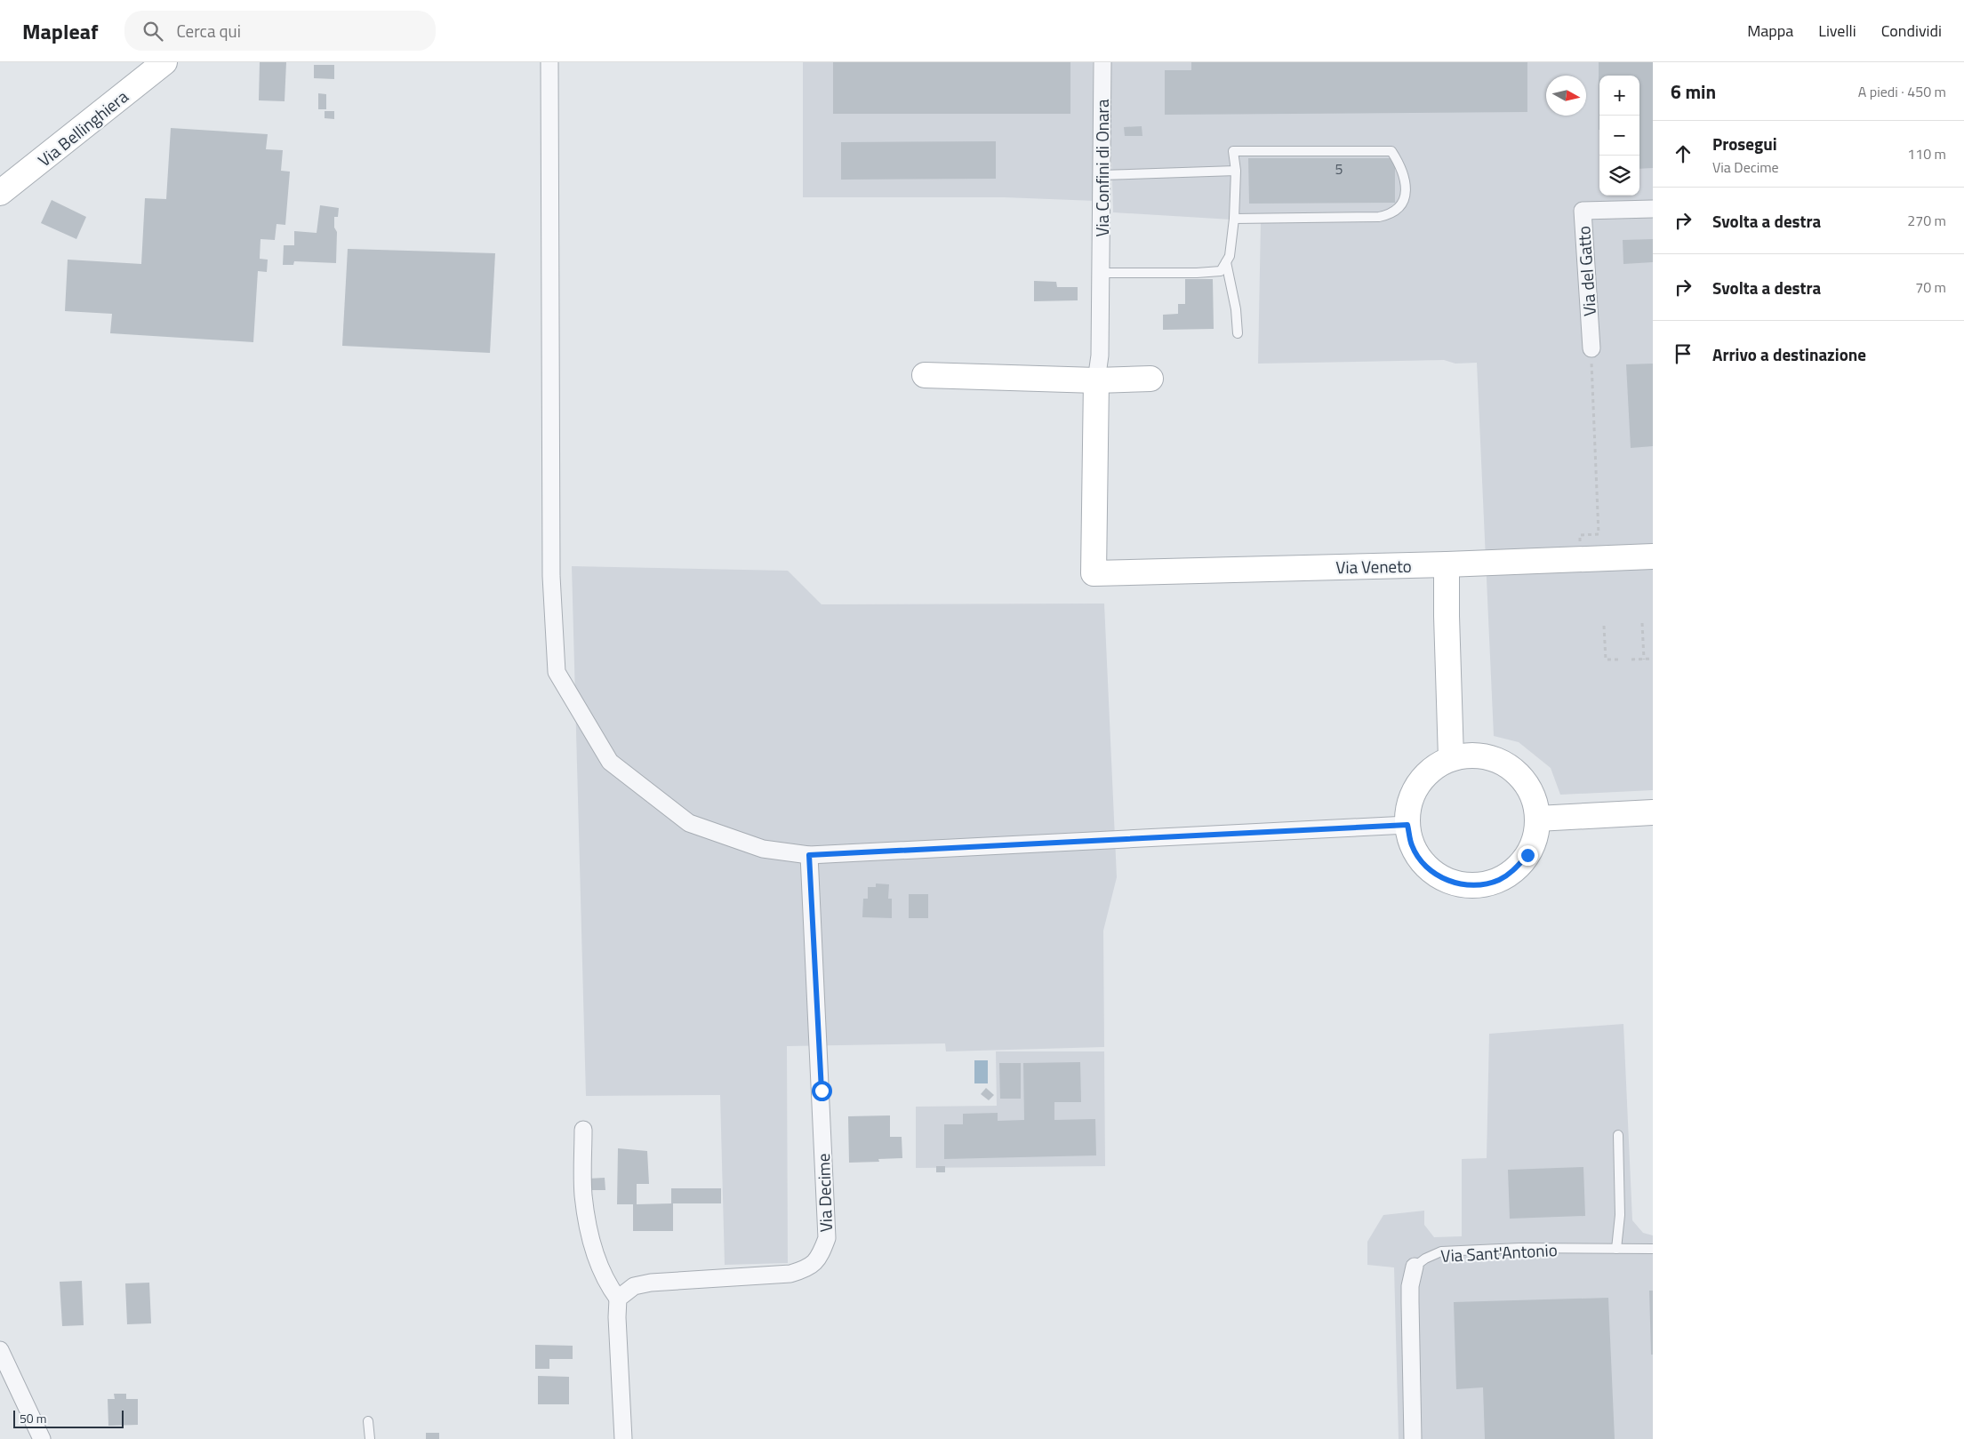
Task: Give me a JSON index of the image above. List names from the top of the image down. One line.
{"streets":{"street":["Via Bellinghiera","Via Confini di Onara","Via del Gatto","Via Veneto","Via Decime","Via Sant'Antonio"]},"crossings":[["Via Confini di Onara","Via Veneto"]],"house_numbers":["5"],"scale_bar":"50 m","north":"right","page":{"header":"Mapleaf","search":"Cerca qui","nav":["Mappa","Livelli","Condividi"],"heading":["6 min","A piedi · 450 m"],"map_buttons":["+","−"],"list":[["Prosegui","Via Decime","110 m"],["Svolta a destra","270 m"],["Svolta a destra","70 m"],"Arrivo a destinazione"],"scale":"50 m"}}
